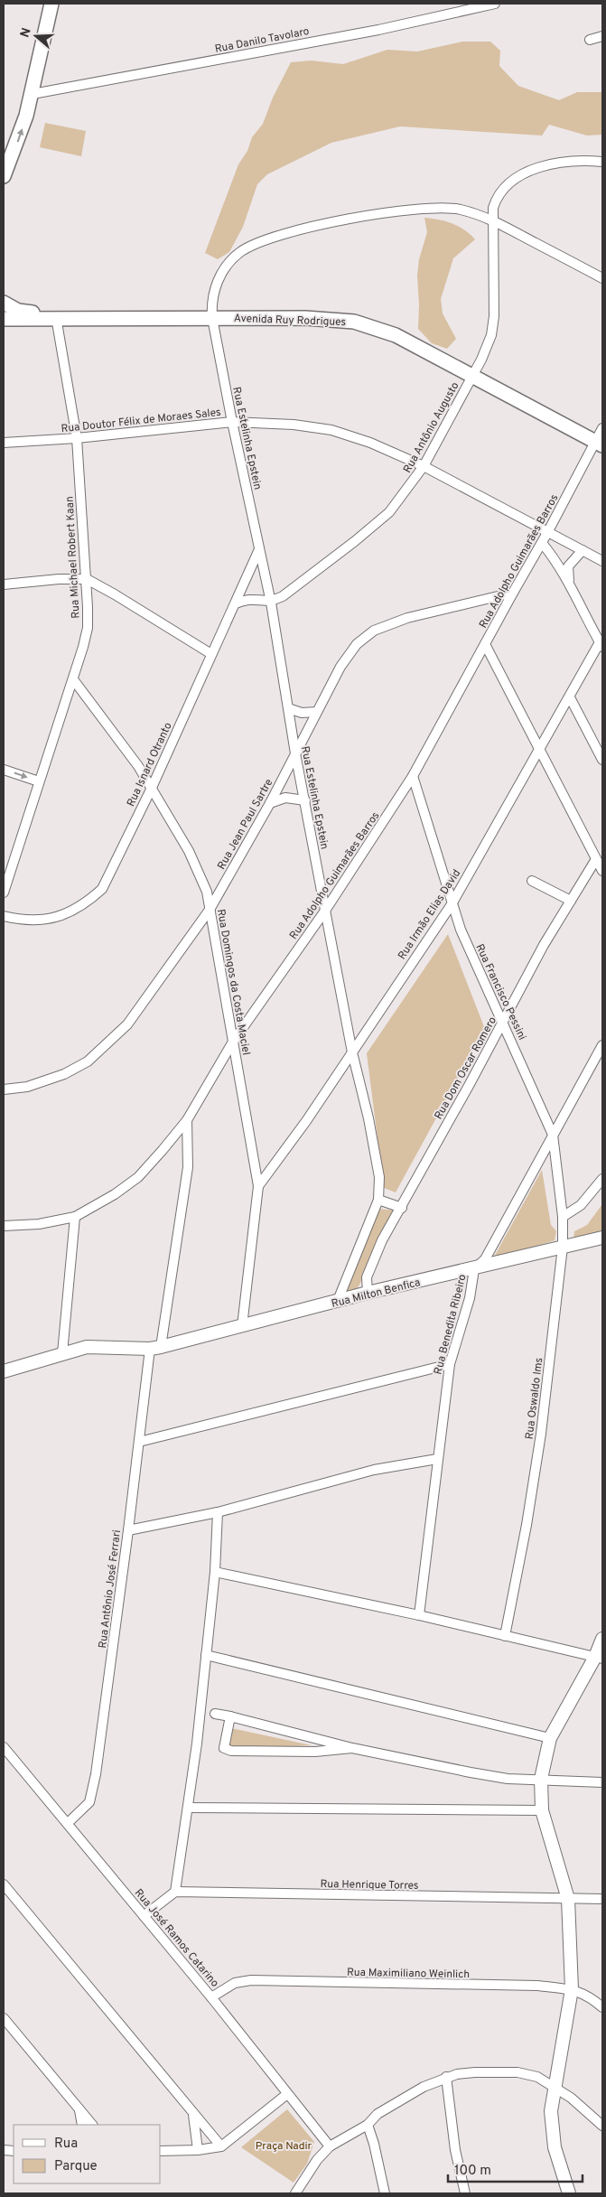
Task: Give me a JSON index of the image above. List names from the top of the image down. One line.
{"streets":{"main road":["Avenida Ruy Rodrigues"],"street":["Rua Danilo Tavolaro","Rua Doutor Félix de Moraes Sales","Rua Antônio Augusto","Rua Estelinha Epstein","Rua Michael Robert Kaan","Rua Adolpho Guimarães Barros","Rua Isnard Otranto","Rua Jean Paul Sartre","Rua Irmão Elias David","Rua Domingos da Costa Maciel","Rua Francisco Pessini","Rua Dom Oscar Romero","Rua Milton Benfica","Rua Benedita Ribeiro","Rua Oswaldo Ims","Rua Antônio José Ferrari","Rua Henrique Torres","Rua José Ramos Catarino","Rua Maximiliano Weinlich"]},"crossings":[["Avenida Ruy Rodrigues","Rua Antônio Augusto"],["Avenida Ruy Rodrigues","Rua Estelinha Epstein"],["Avenida Ruy Rodrigues","Rua Michael Robert Kaan"],["Avenida Ruy Rodrigues","Rua Adolpho Guimarães Barros"],["Rua Doutor Félix de Moraes Sales","Rua Antônio Augusto"],["Rua Doutor Félix de Moraes Sales","Rua Estelinha Epstein"],["Rua Doutor Félix de Moraes Sales","Rua Michael Robert Kaan"],["Rua Doutor Félix de Moraes Sales","Rua Adolpho Guimarães Barros"],["Rua Antônio Augusto","Rua Estelinha Epstein"],["Rua Estelinha Epstein","Rua Adolpho Guimarães Barros"],["Rua Estelinha Epstein","Rua Isnard Otranto"],["Rua Estelinha Epstein","Rua Jean Paul Sartre"],["Rua Estelinha Epstein","Rua Irmão Elias David"],["Rua Estelinha Epstein","Rua Milton Benfica"],["Rua Michael Robert Kaan","Rua Domingos da Costa Maciel"],["Rua Adolpho Guimarães Barros","Rua Jean Paul Sartre"],["Rua Adolpho Guimarães Barros","Rua Domingos da Costa Maciel"],["Rua Adolpho Guimarães Barros","Rua Francisco Pessini"],["Rua Adolpho Guimarães Barros","Rua Antônio José Ferrari"],["Rua Isnard Otranto","Rua Domingos da Costa Maciel"],["Rua Jean Paul Sartre","Rua Domingos da Costa Maciel"],["Rua Irmão Elias David","Rua Domingos da Costa Maciel"],["Rua Irmão Elias David","Rua Francisco Pessini"],["Rua Domingos da Costa Maciel","Rua Milton Benfica"],["Rua Francisco Pessini","Rua Dom Oscar Romero"],["Rua Francisco Pessini","Rua Benedita Ribeiro"],["Rua Francisco Pessini","Rua Oswaldo Ims"],["Rua Dom Oscar Romero","Rua Milton Benfica"],["Rua Milton Benfica","Rua Benedita Ribeiro"],["Rua Milton Benfica","Rua Oswaldo Ims"],["Rua Milton Benfica","Rua Antônio José Ferrari"],["Rua Antônio José Ferrari","Rua José Ramos Catarino"],["Rua José Ramos Catarino","Rua Maximiliano Weinlich"]],"parks":["Praça Nadir"],"legend":["Rua","Parque"],"scale_bar":"100 m","north":"left"}
